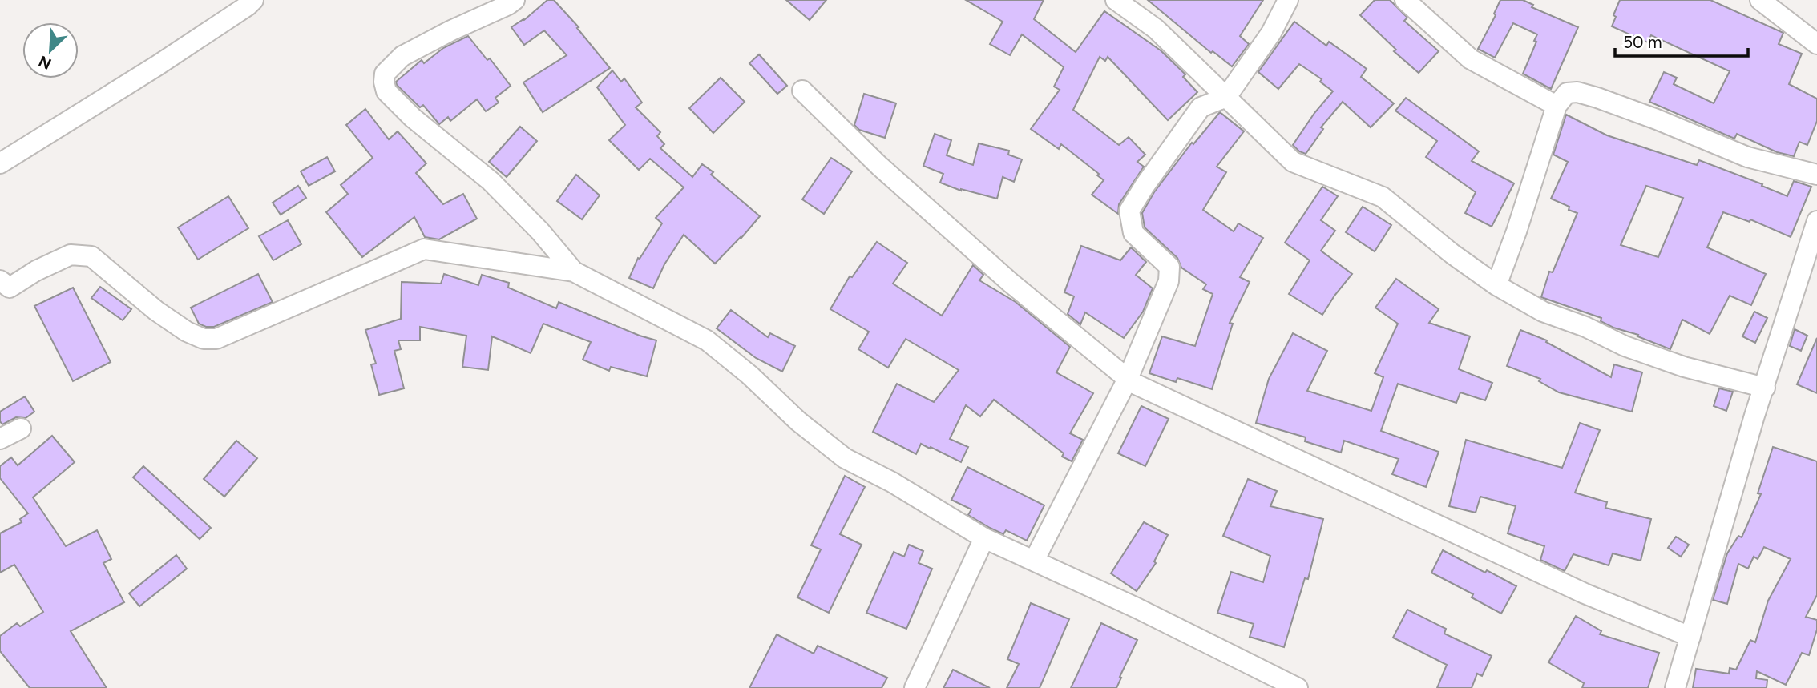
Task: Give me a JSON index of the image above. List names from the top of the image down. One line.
{"scale_bar":"50 m","north":"bottom left"}
